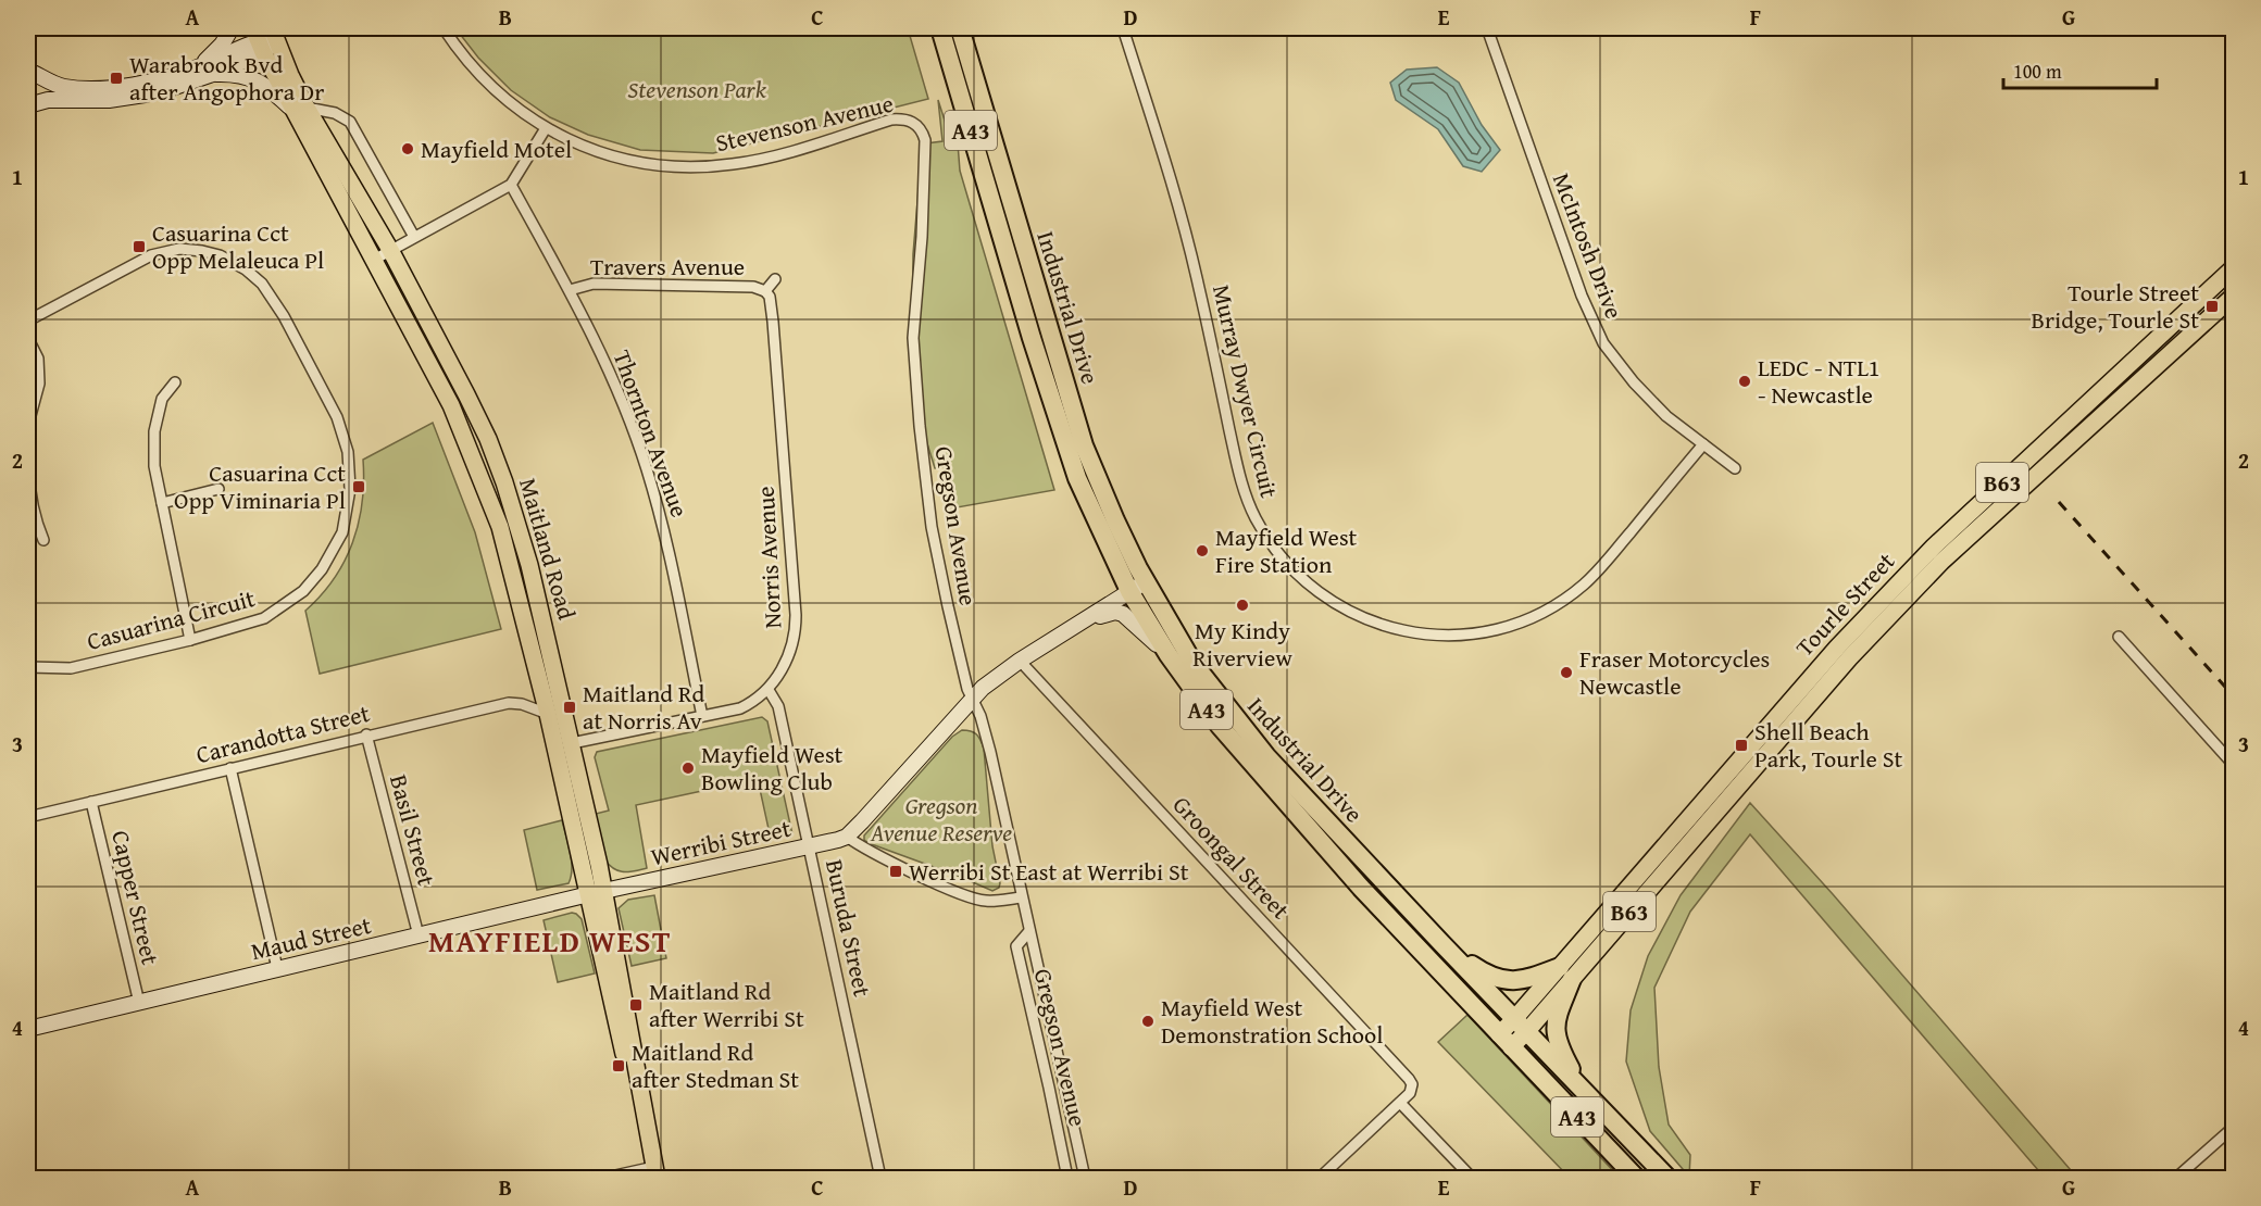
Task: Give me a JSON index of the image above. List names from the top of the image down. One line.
{"streets":{"highway":["A43","Industrial Drive","B63"],"main road":["Maitland Road","Tourle Street","Werribi Street","Maud Street"],"street":["Stevenson Avenue","McIntosh Drive","Travers Avenue","Murray Dwyer Circuit","Thornton Avenue","Gregson Avenue","Norris Avenue","Casuarina Circuit","Carandotta Street","Basil Street","Groongal Street","Capper Street","Buruda Street"]},"crossings":[["Stevenson Avenue","Gregson Avenue"],["McIntosh Drive","Murray Dwyer Circuit"],["Travers Avenue","Thornton Avenue"],["Travers Avenue","Norris Avenue"],["Industrial Drive","B63"],["Industrial Drive","Tourle Street"],["Thornton Avenue","Norris Avenue"],["B63","Tourle Street"],["Maitland Road","Norris Avenue"],["Maitland Road","Carandotta Street"],["Maitland Road","Werribi Street"],["Maitland Road","Maud Street"],["Norris Avenue","Buruda Street"],["Carandotta Street","Basil Street"],["Carandotta Street","Capper Street"],["Basil Street","Maud Street"],["Werribi Street","Buruda Street"],["Werribi Street","Maud Street"],["Capper Street","Maud Street"]],"districts":["MAYFIELD WEST"],"parks":["Stevenson Park","Gregson Avenue Reserve"],"places":{"transit":["Warabrook Bvd after Angophora Dr","Casuarina Cct Opp Melaleuca Pl","Tourle Street Bridge, Tourle St","Casuarina Cct Opp Viminaria Pl","Maitland Rd at Norris Av","Shell Beach Park, Tourle St","Werribi St East at Werribi St","Maitland Rd after Werribi St","Maitland Rd after Stedman St"],"other":["Mayfield Motel","LEDC - NTL1 - Newcastle","Mayfield West Fire Station","My Kindy Riverview","Fraser Motorcycles Newcastle","Mayfield West Bowling Club","Mayfield West Demonstration School"]},"scale_bar":"100 m","grid":{"columns":["A","B","C","D","E","F","G"],"rows":["1","2","3","4"]}}
